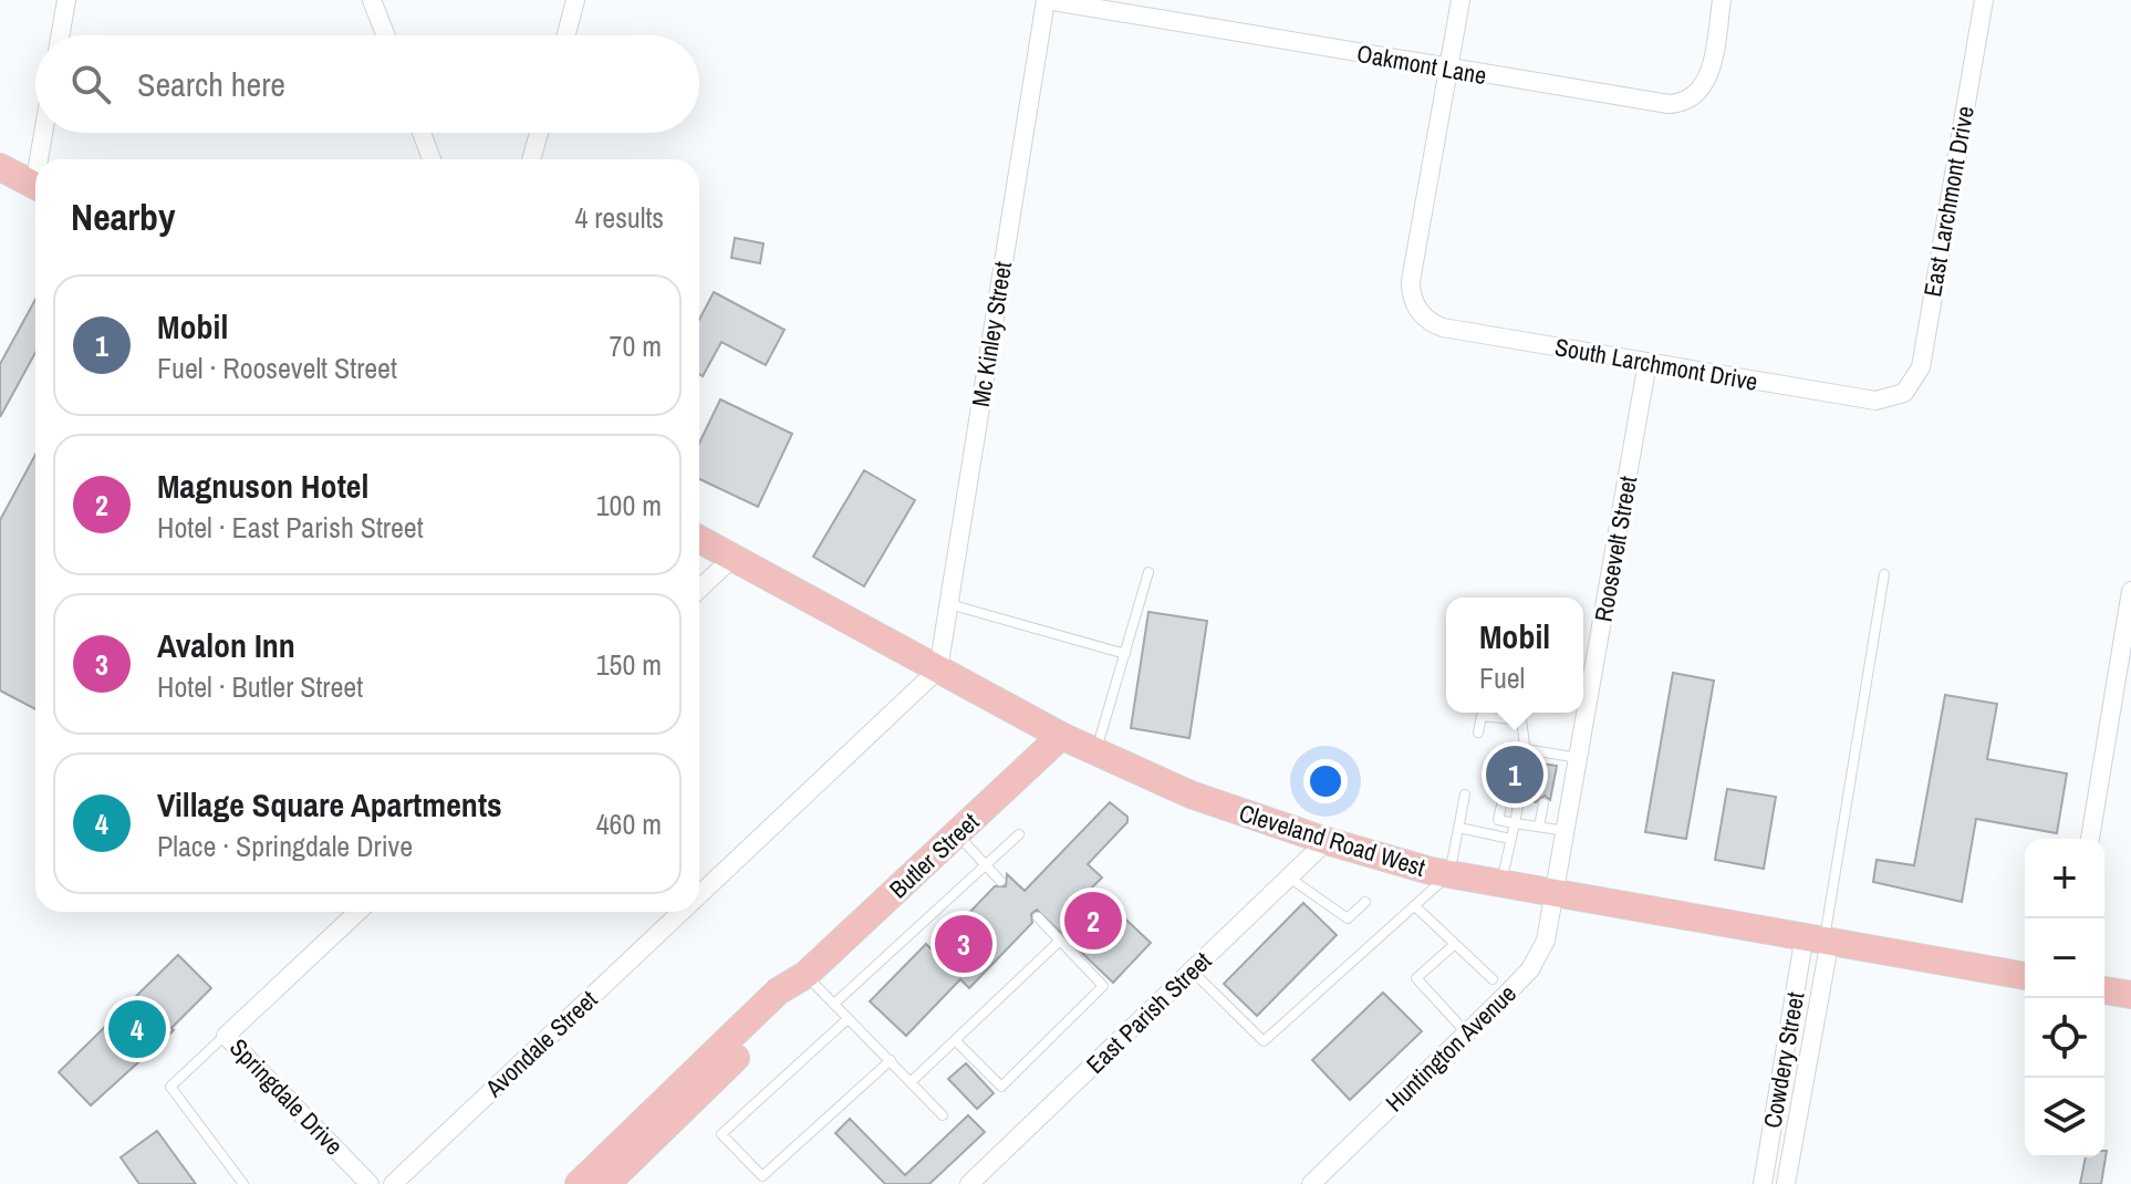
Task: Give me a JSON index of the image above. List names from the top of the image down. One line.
{"streets":{"main road":["Cleveland Road West","Butler Street"],"street":["Oakmont Lane","East Larchmont Drive","Mc Kinley Street","South Larchmont Drive","Roosevelt Street","East Parish Street","Avondale Street","Huntington Avenue","Cowdery Street","Springdale Drive"]},"crossings":[["Oakmont Lane","Mc Kinley Street"],["Oakmont Lane","South Larchmont Drive"],["East Larchmont Drive","South Larchmont Drive"],["Mc Kinley Street","Cleveland Road West"],["Mc Kinley Street","Avondale Street"],["South Larchmont Drive","Roosevelt Street"],["Roosevelt Street","Cleveland Road West"],["Roosevelt Street","Huntington Avenue"],["Cleveland Road West","Butler Street"],["Cleveland Road West","East Parish Street"],["Cleveland Road West","Avondale Street"],["Cleveland Road West","Huntington Avenue"],["Cleveland Road West","Cowdery Street"]],"page":{"search":"Search here","heading":["Nearby","4 results"],"list":[{"mark":"1","name":"Mobil","note":"Fuel · Roosevelt Street","value":"70 m"},{"mark":"2","name":"Magnuson Hotel","note":"Hotel · East Parish Street","value":"100 m"},{"mark":"3","name":"Avalon Inn","note":"Hotel · Butler Street","value":"150 m"},{"mark":"4","name":"Village Square Apartments","note":"Place · Springdale Drive","value":"460 m"}],"popup":["Mobil","Fuel"],"pins":["1","2","3","4"],"map_buttons":["+","−"]}}
